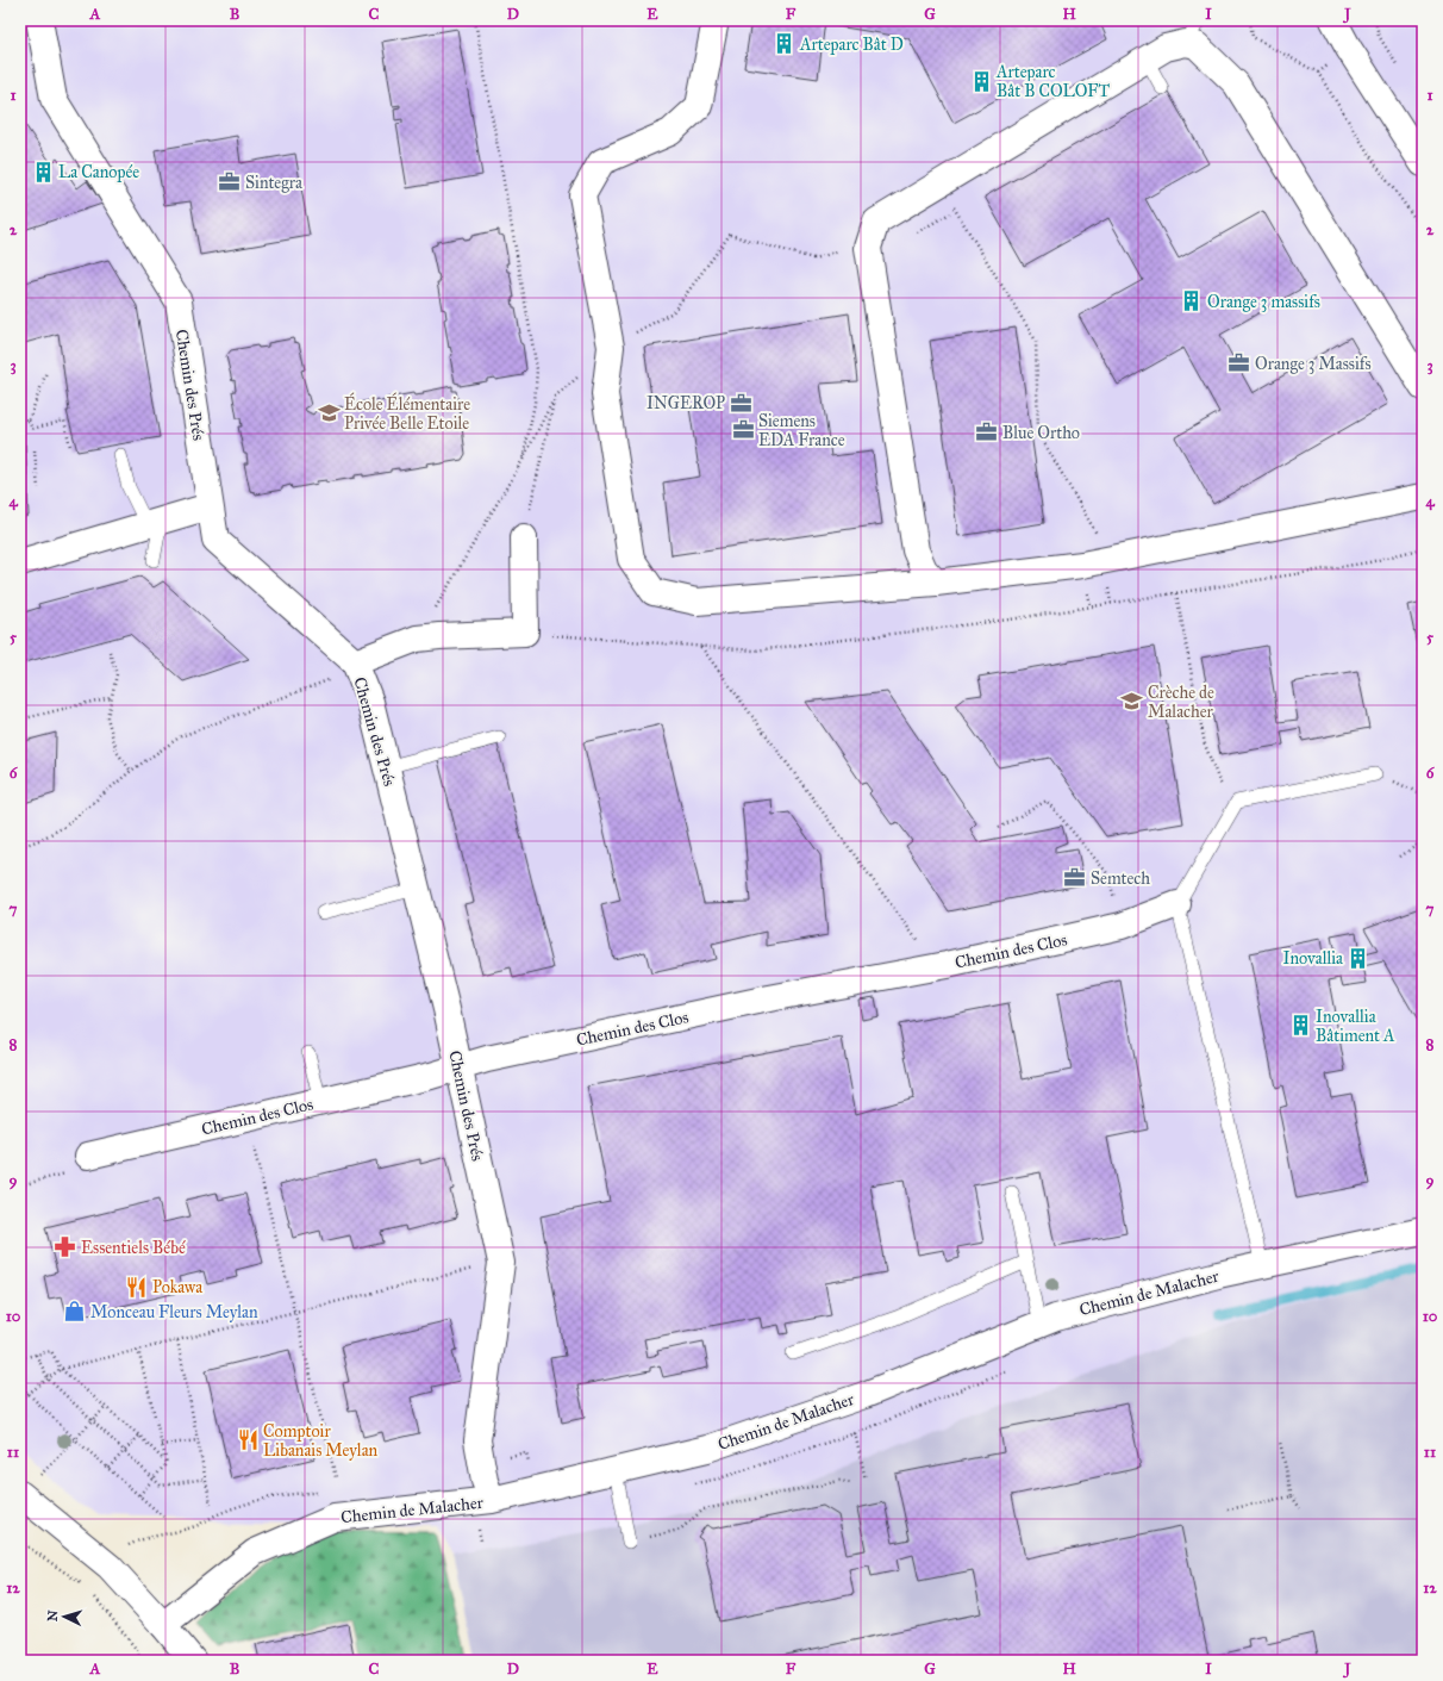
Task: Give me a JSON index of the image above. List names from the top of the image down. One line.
{"streets":{"street":["Chemin des Prés","Chemin des Clos","Chemin de Malacher"]},"crossings":[["Chemin des Prés","Chemin des Clos"],["Chemin des Prés","Chemin de Malacher"]],"places":{"building":["Arteparc Bât D","Arteparc Bât B COLOFT","La Canopée","Orange 3 massifs","Inovallia","Inovallia Bâtiment A"],"office":["Sintegra","Orange 3 Massifs","INGEROP","Siemens EDA France","Blue Ortho","Semtech"],"school or university":["École Élémentaire Privée Belle Etoile","Crèche de Malacher"],"pharmacy":["Essentiels Bébé"],"restaurant":["Pokawa","Comptoir Libanais Meylan"],"shop":["Monceau Fleurs Meylan"]},"north":"left","grid":{"columns":["A","B","C","D","E","F","G","H","I","J"],"rows":["1","2","3","4","5","6","7","8","9","10","11","12"]}}
